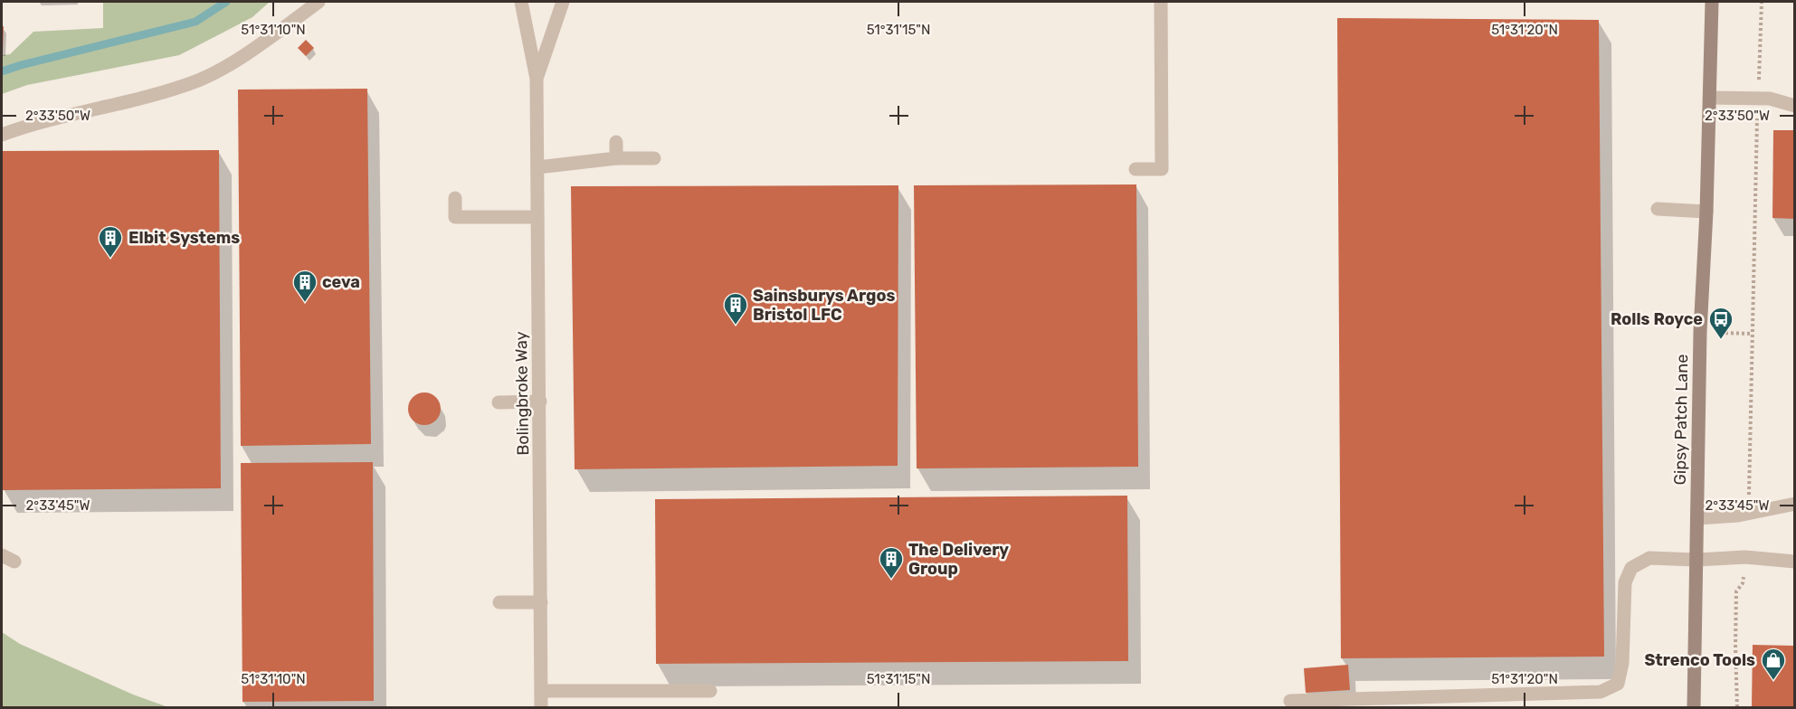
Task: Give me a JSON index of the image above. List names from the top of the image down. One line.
{"streets":{"main road":["Gipsy Patch Lane"],"street":["Bolingbroke Way"]},"places":{"building":["Elbit Systems","ceva","Sainsburys Argos Bristol LFC","The Delivery Group"],"bus stop":["Rolls Royce"],"shop":["Strenco Tools"]},"coordinates":["51°31'10\"N","51°31'15\"N","51°31'20\"N","2°33'50\"W","2°33'45\"W"]}
